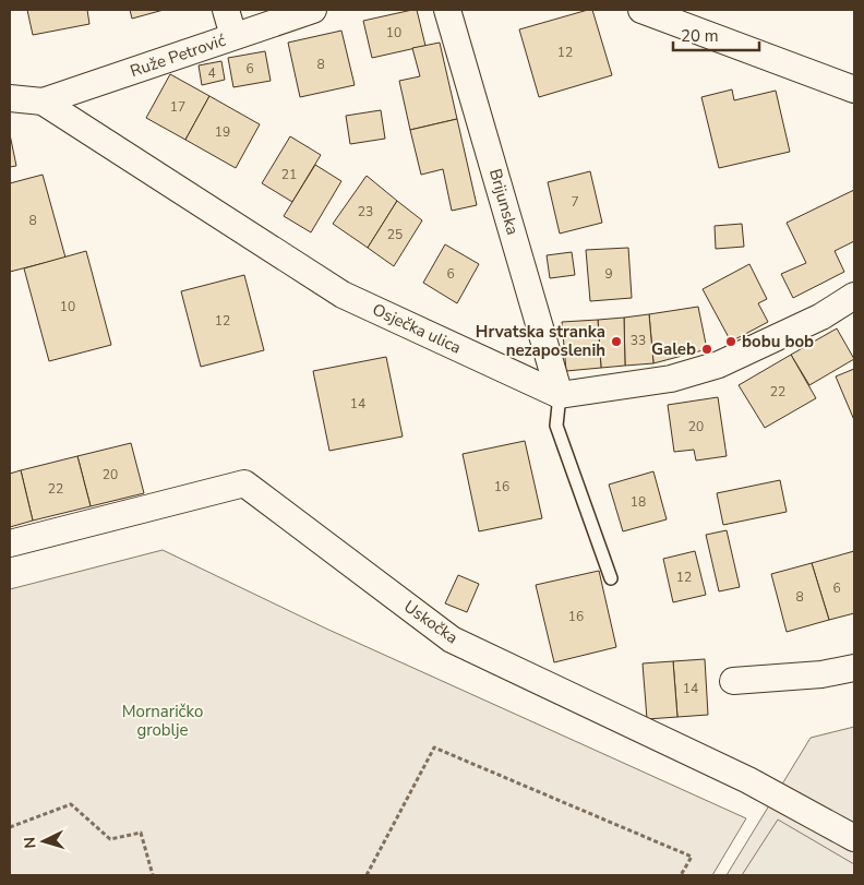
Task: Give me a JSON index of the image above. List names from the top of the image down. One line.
{"streets":{"street":["Ruže Petrović","Brijunska","Osječka ulica","Uskočka"]},"crossings":[["Ruže Petrović","Osječka ulica"],["Brijunska","Osječka ulica"]],"parks":["Mornaričko groblje"],"places":["Hrvatska stranka nezaposlenih","bobu bob","Galeb"],"house_numbers":["10","12","8","6","4","17","19","21","7","23","8","25","6","9","10","12","33","22","14","20","20","16","22","18","12","6","8","16","14"],"scale_bar":"20 m","north":"left"}
